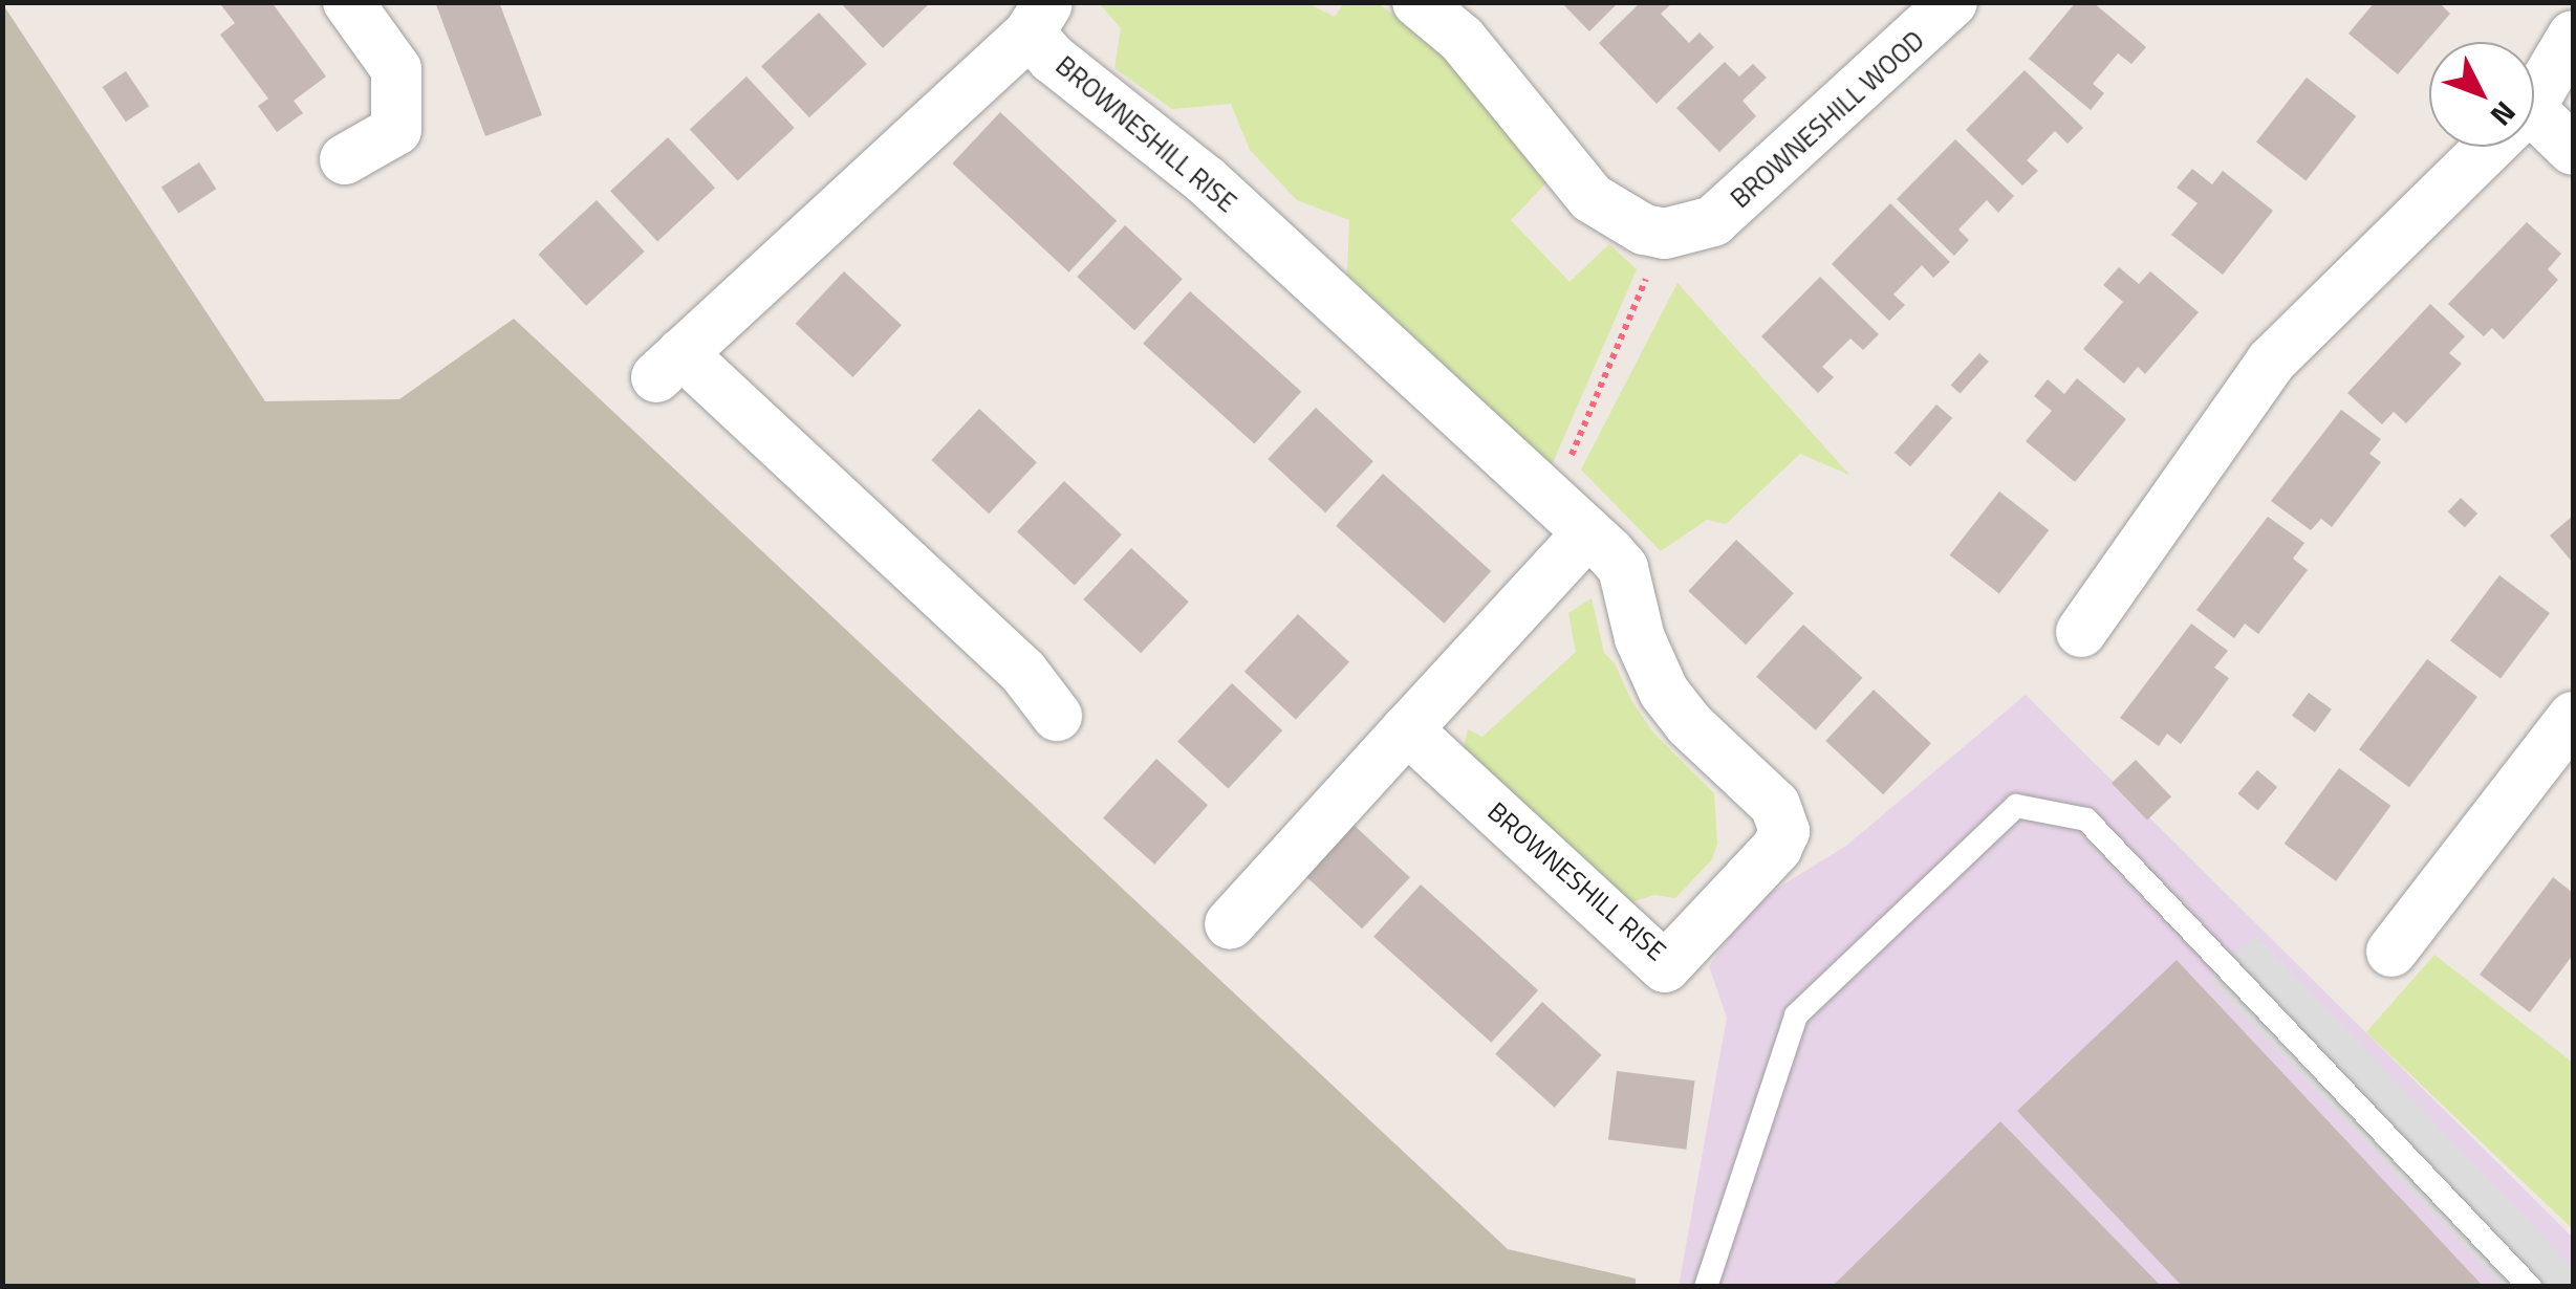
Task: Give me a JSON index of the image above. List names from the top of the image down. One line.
{"streets":{"street":["BROWNESHILL WOOD","BROWNESHILL RISE"]},"north":"bottom right"}
